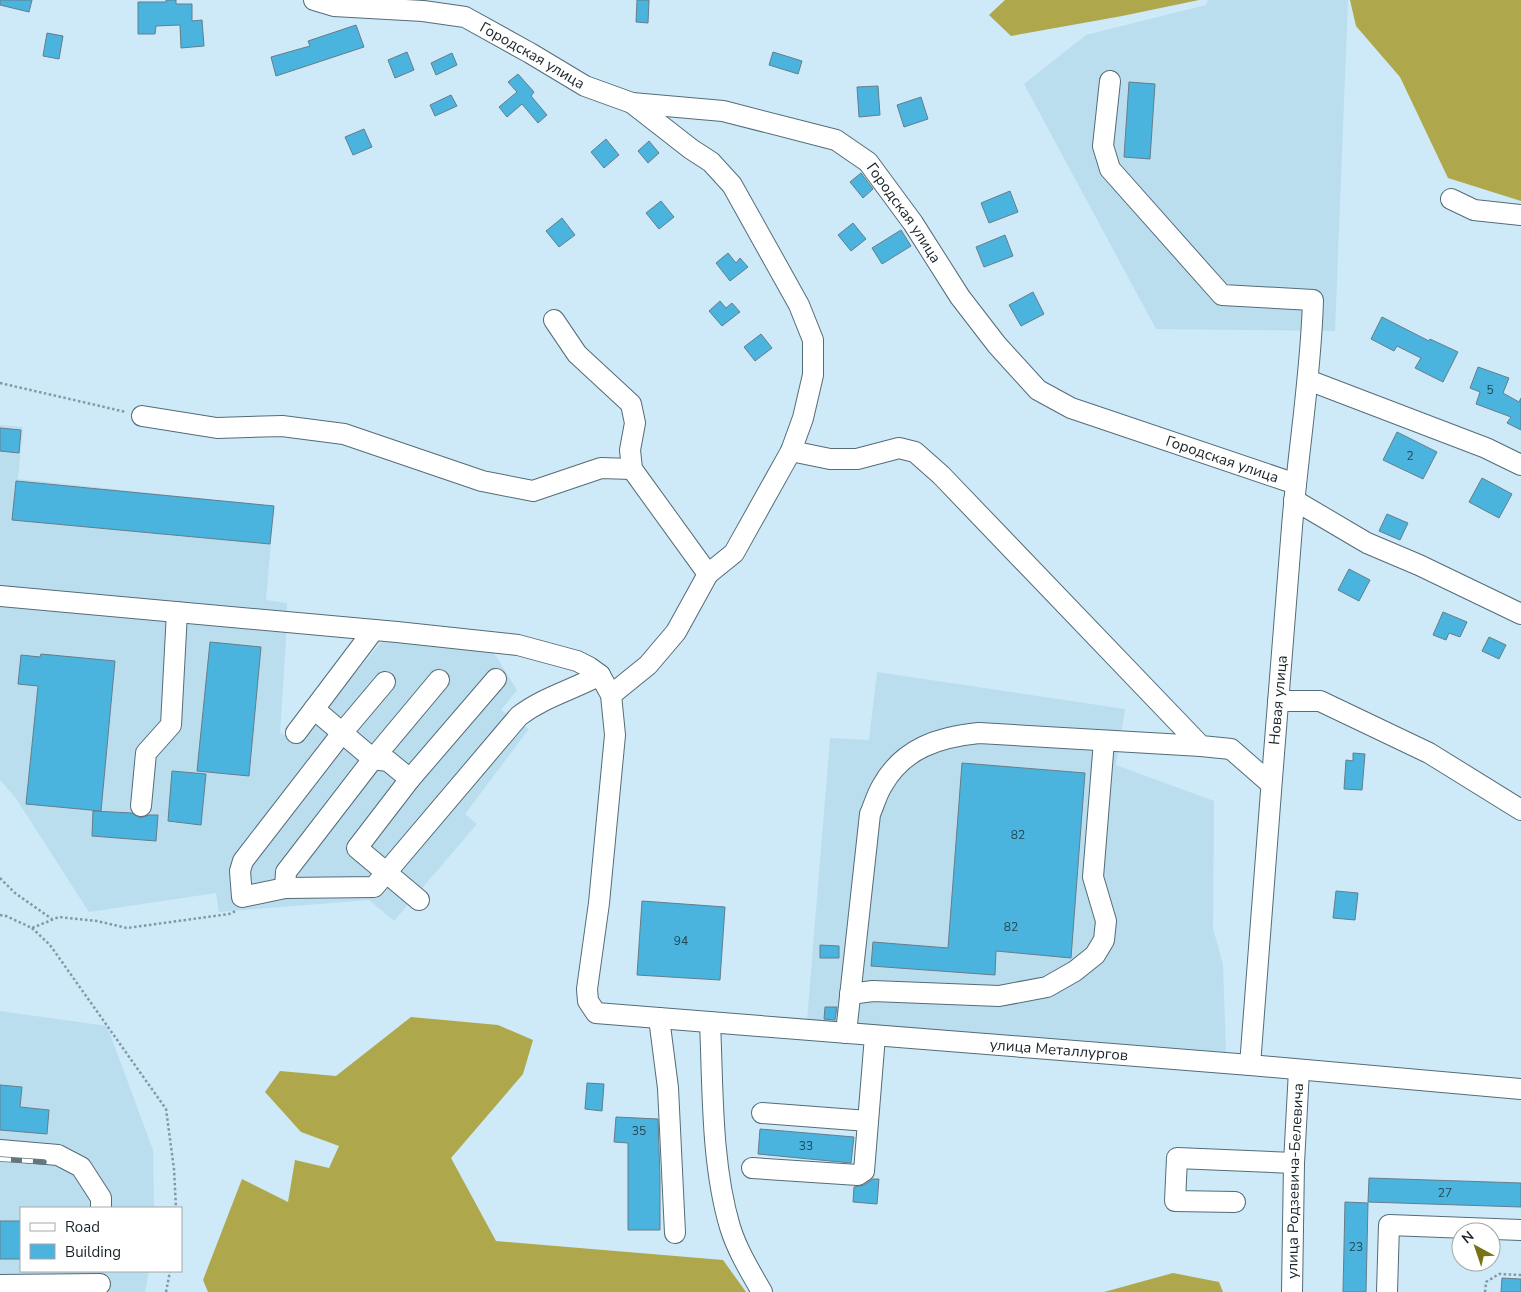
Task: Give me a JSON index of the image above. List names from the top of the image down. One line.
{"streets":{"street":["Городская улица","Новая улица","улица Металлургов","улица Родзевича-Белевича"]},"crossings":[["Городская улица","Новая улица"],["Новая улица","улица Металлургов"],["улица Металлургов","улица Родзевича-Белевича"]],"house_numbers":["5","2","82","82","94","35","33","27","23"],"legend":["Road","Building"],"north":"top left"}
